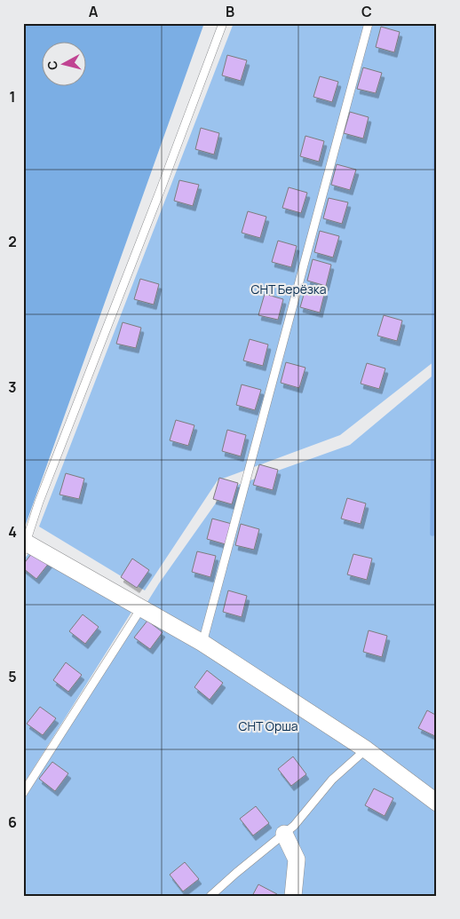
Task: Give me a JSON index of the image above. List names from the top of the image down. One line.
{"parks":["СНТ Берёзка","СНТ Орша"],"north":"left","grid":{"columns":["A","B","C"],"rows":["1","2","3","4","5","6"]}}
